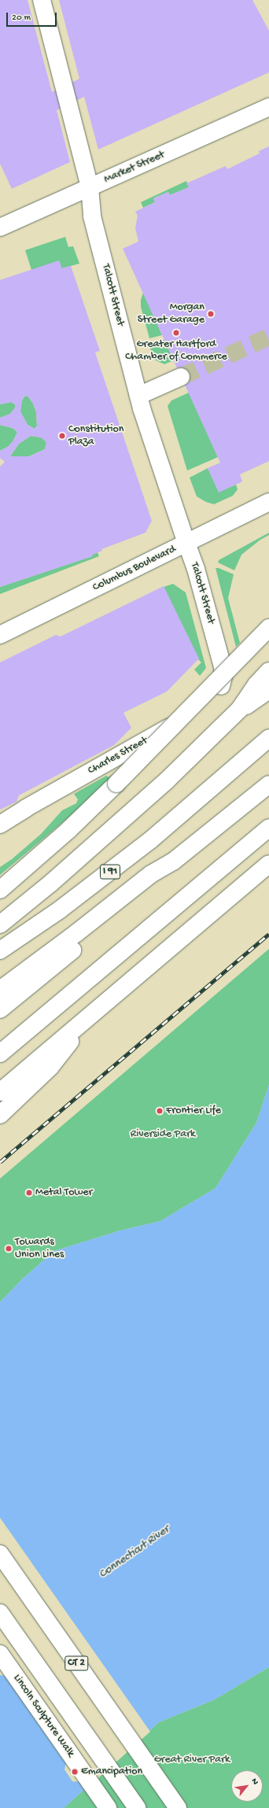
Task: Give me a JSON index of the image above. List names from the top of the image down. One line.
{"streets":{"main road":["Market Street","Talcott Street","Columbus Boulevard","Charles Street","I 91","CT 2","Lincoln Sculpture Walk"]},"crossings":[["Market Street","Talcott Street"],["Talcott Street","Columbus Boulevard"],["Talcott Street","Charles Street"]],"water":["Connecticut River"],"parks":["Riverside Park","Great River Park"],"places":["Morgan Street Garage","Greater Hartford Chamber of Commerce","Constitution Plaza","Frontier Life","Metal Tower","Towards Union Lines","Emancipation"],"scale_bar":"20 m","north":"top right"}
